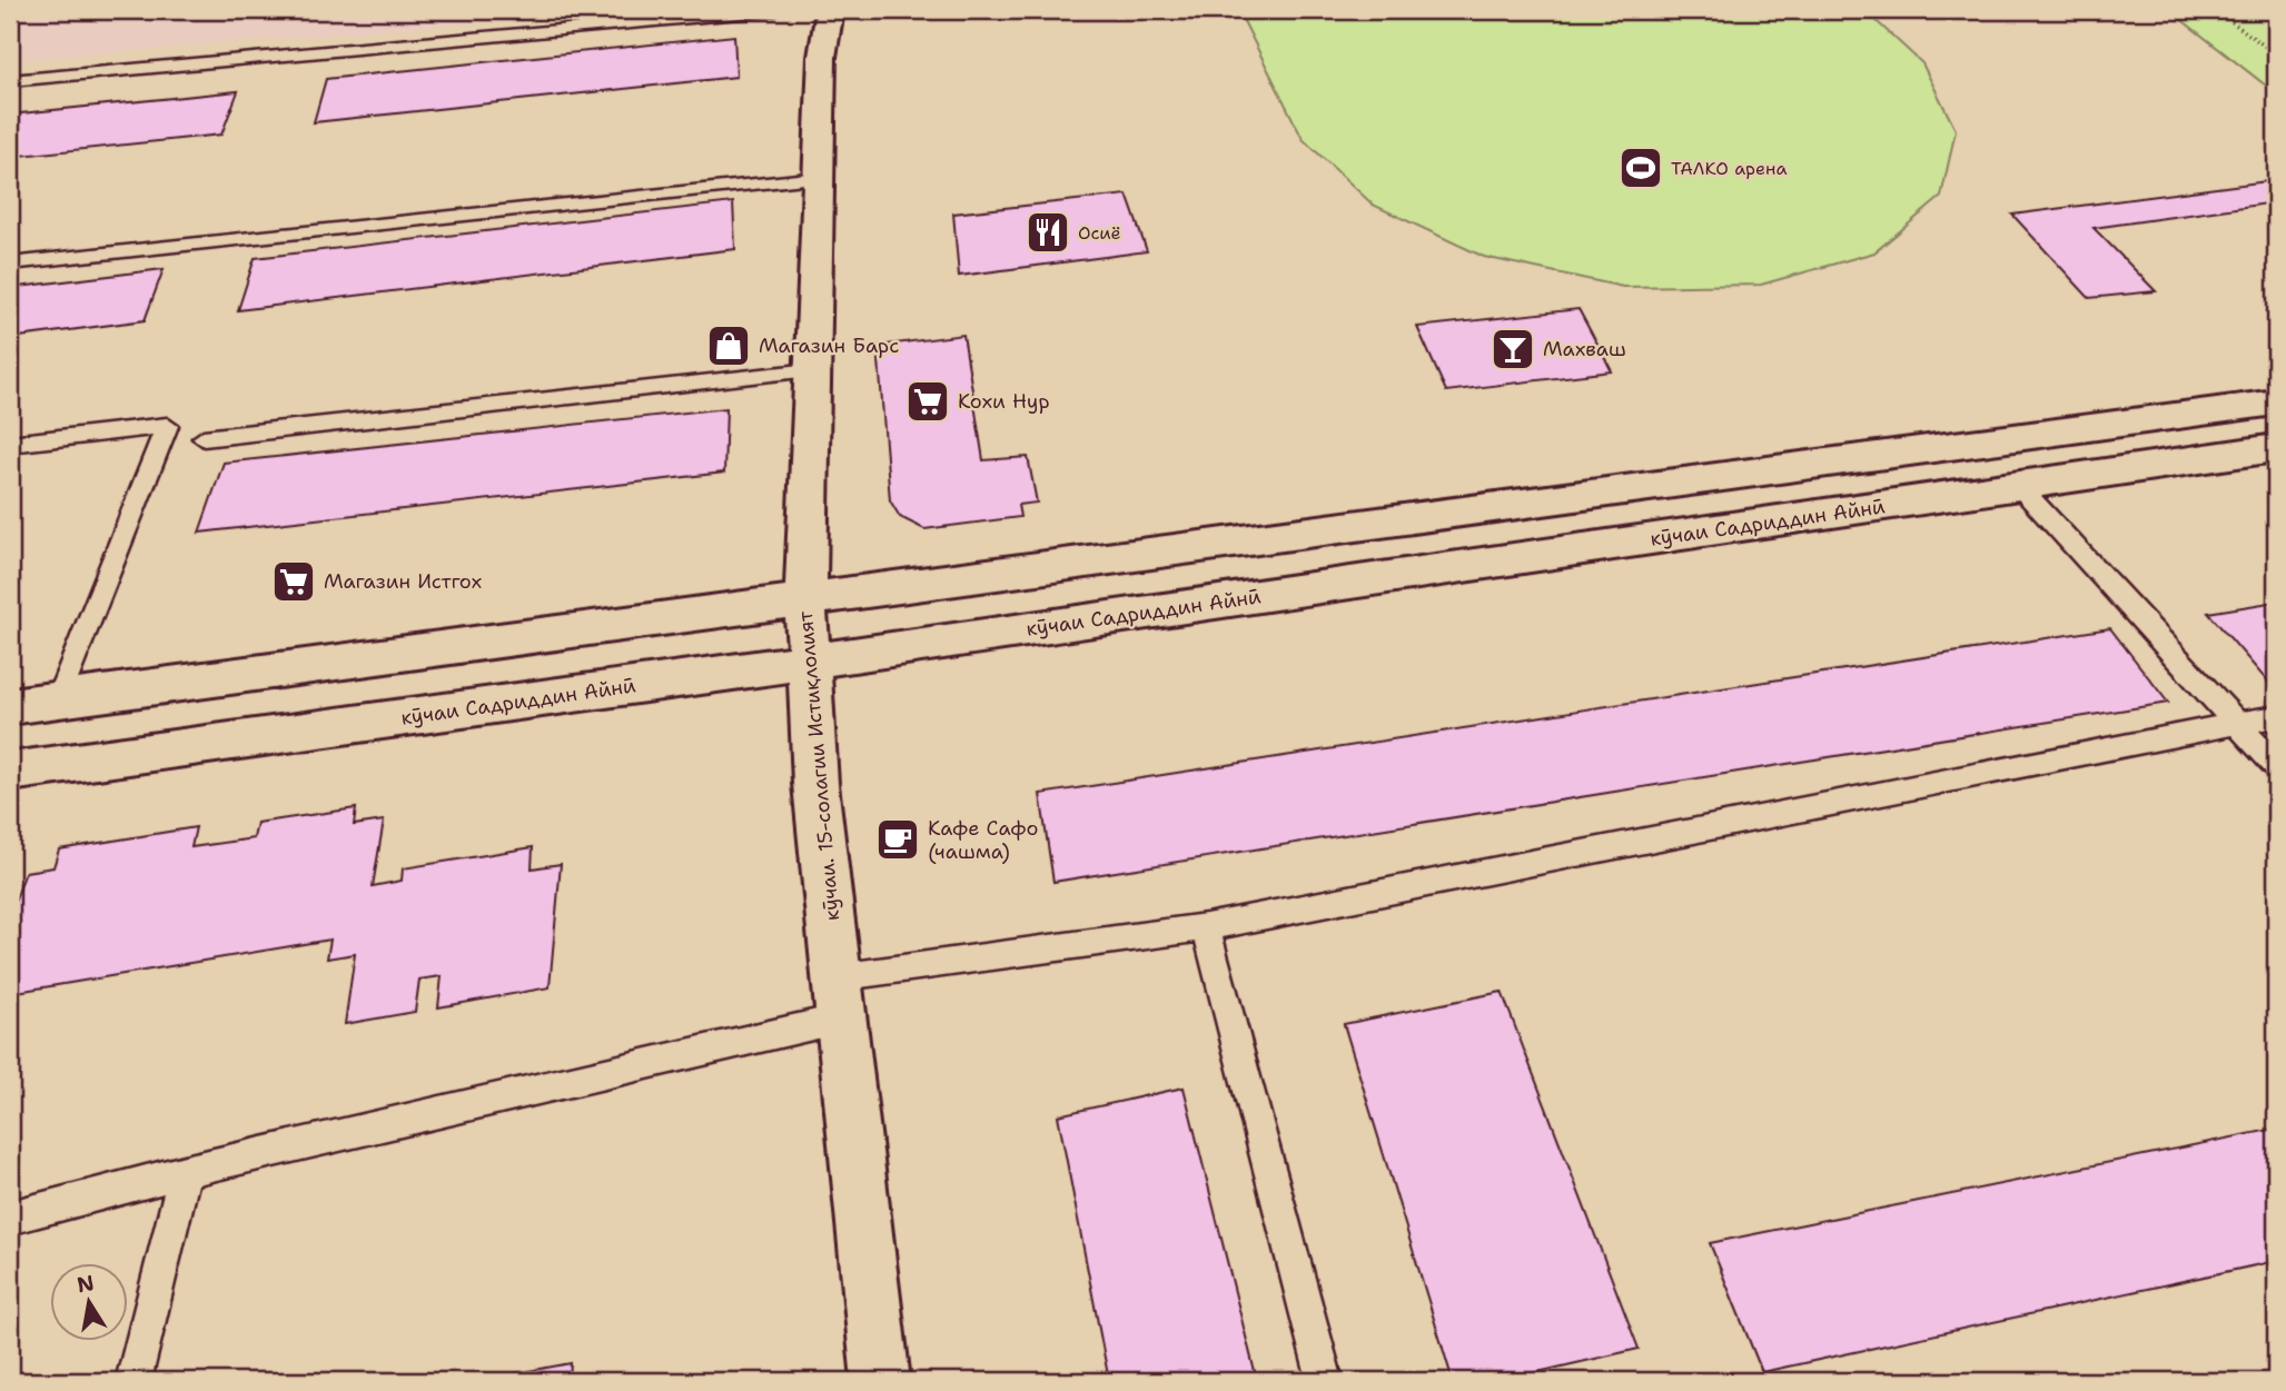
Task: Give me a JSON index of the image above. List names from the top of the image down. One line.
{"streets":{"street":["кӯчаи Садриддин Айнӣ","кӯчаи. 15-солагии Истиқлолият"]},"crossings":[["кӯчаи Садриддин Айнӣ","кӯчаи. 15-солагии Истиқлолият"]],"places":{"sports":["ТАЛКО арена"],"restaurant":["Осиё"],"shop":["Магазин Барс"],"bar":["Махваш"],"supermarket":["Кохи Нур","Магазин Истгох"],"cafe":["Кафе Сафо (чашма)"]},"north":"top"}
